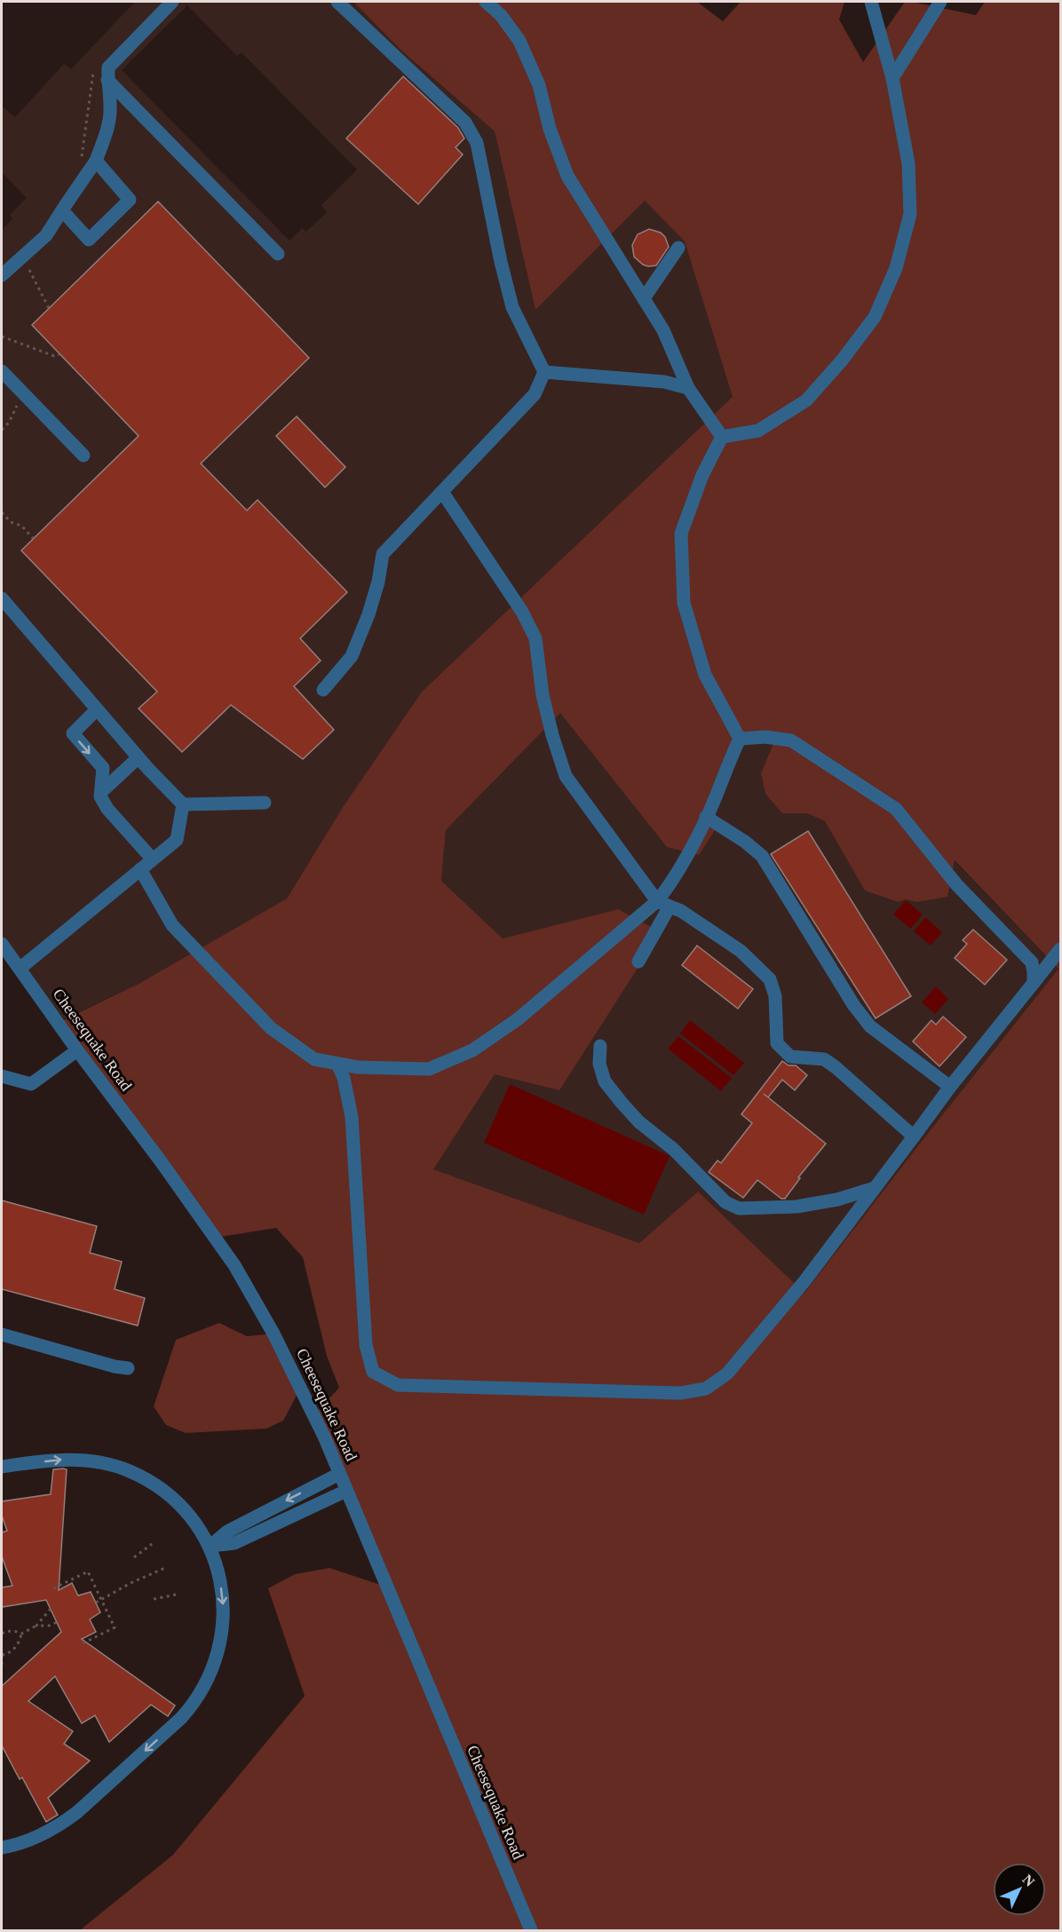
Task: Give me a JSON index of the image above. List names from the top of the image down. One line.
{"streets":{"street":["Cheesequake Road"]},"north":"top right"}
